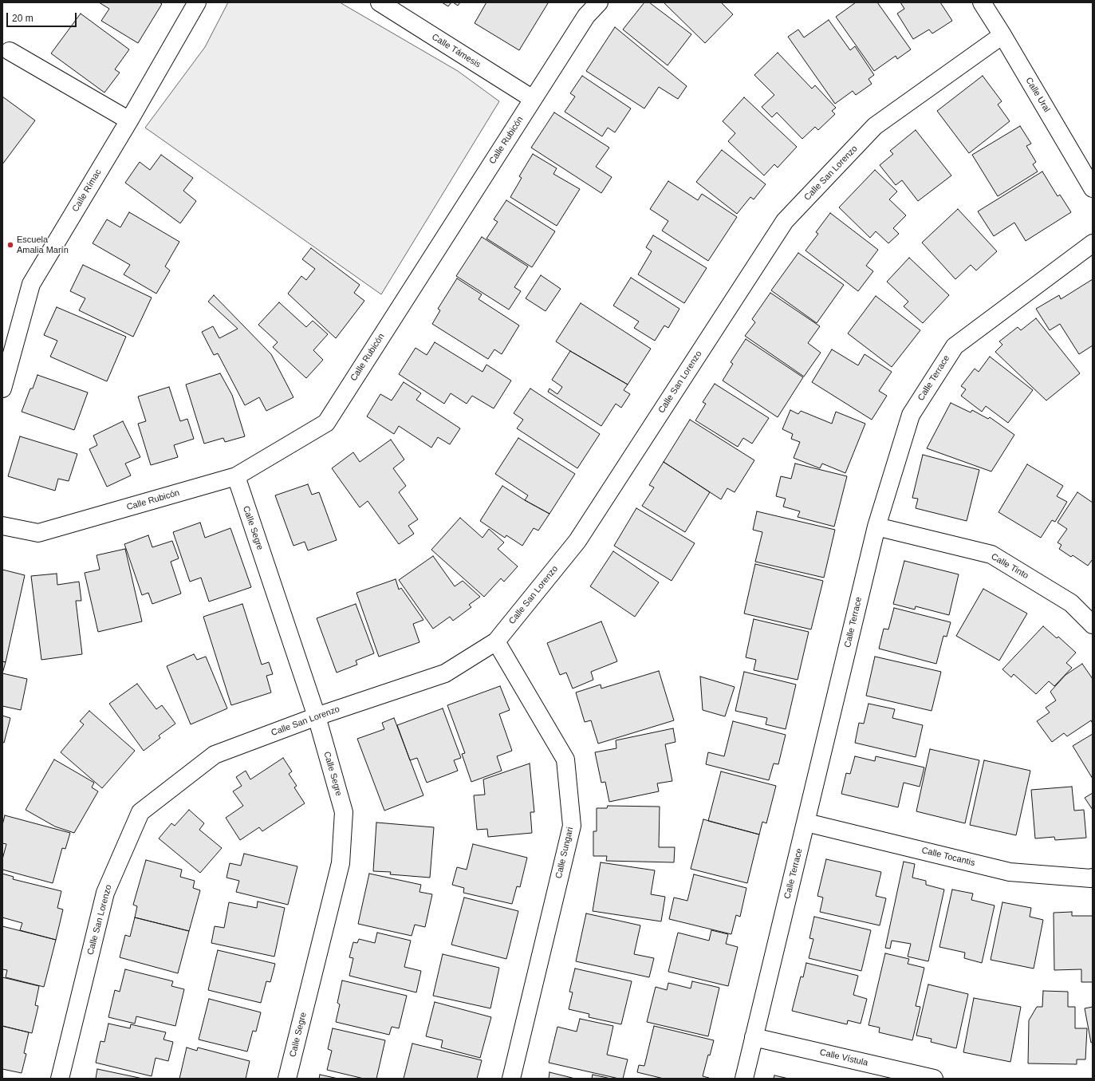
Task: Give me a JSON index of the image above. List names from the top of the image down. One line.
{"streets":{"street":["Calle Támesis","Calle Ural","Calle Rubicón","Calle San Lorenzo","Calle Rímac","Calle Terrace","Calle Segre","Calle Tinto","Calle Sungari","Calle Tocantis","Calle Vístula"]},"crossings":[["Calle Támesis","Calle Rubicón"],["Calle Ural","Calle San Lorenzo"],["Calle Rubicón","Calle Segre"],["Calle San Lorenzo","Calle Segre"],["Calle San Lorenzo","Calle Sungari"],["Calle Terrace","Calle Tinto"],["Calle Terrace","Calle Tocantis"],["Calle Terrace","Calle Vístula"]],"places":["Escuela Amalia Marín"],"scale_bar":"20 m"}
